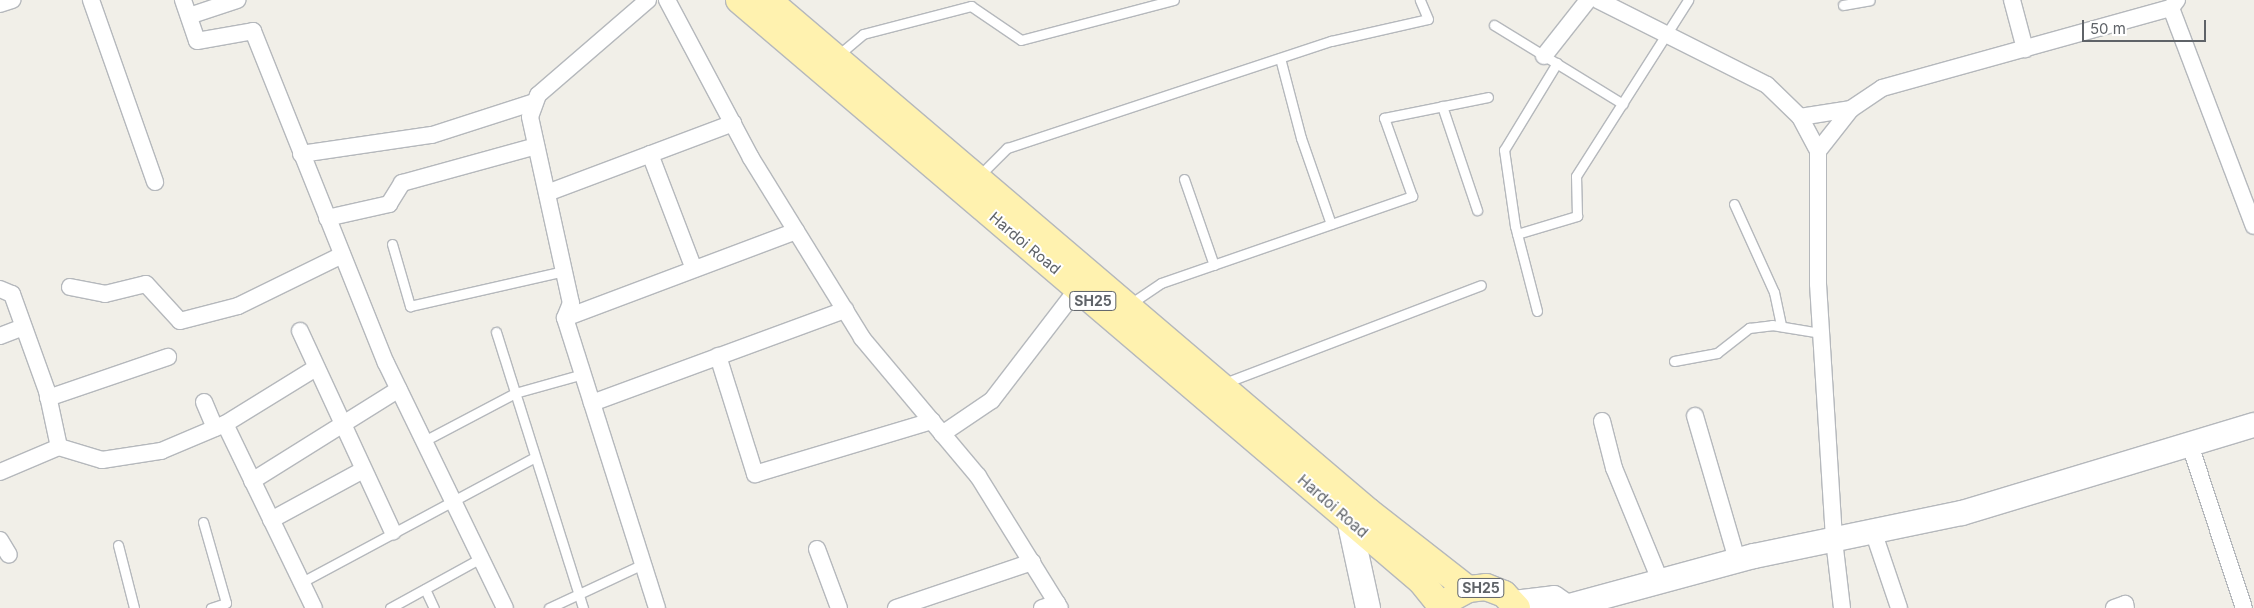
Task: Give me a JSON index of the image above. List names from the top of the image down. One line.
{"streets":{"main road":["Hardoi Road","SH25"]},"crossings":[["Hardoi Road","SH25"]],"scale_bar":"50 m"}
